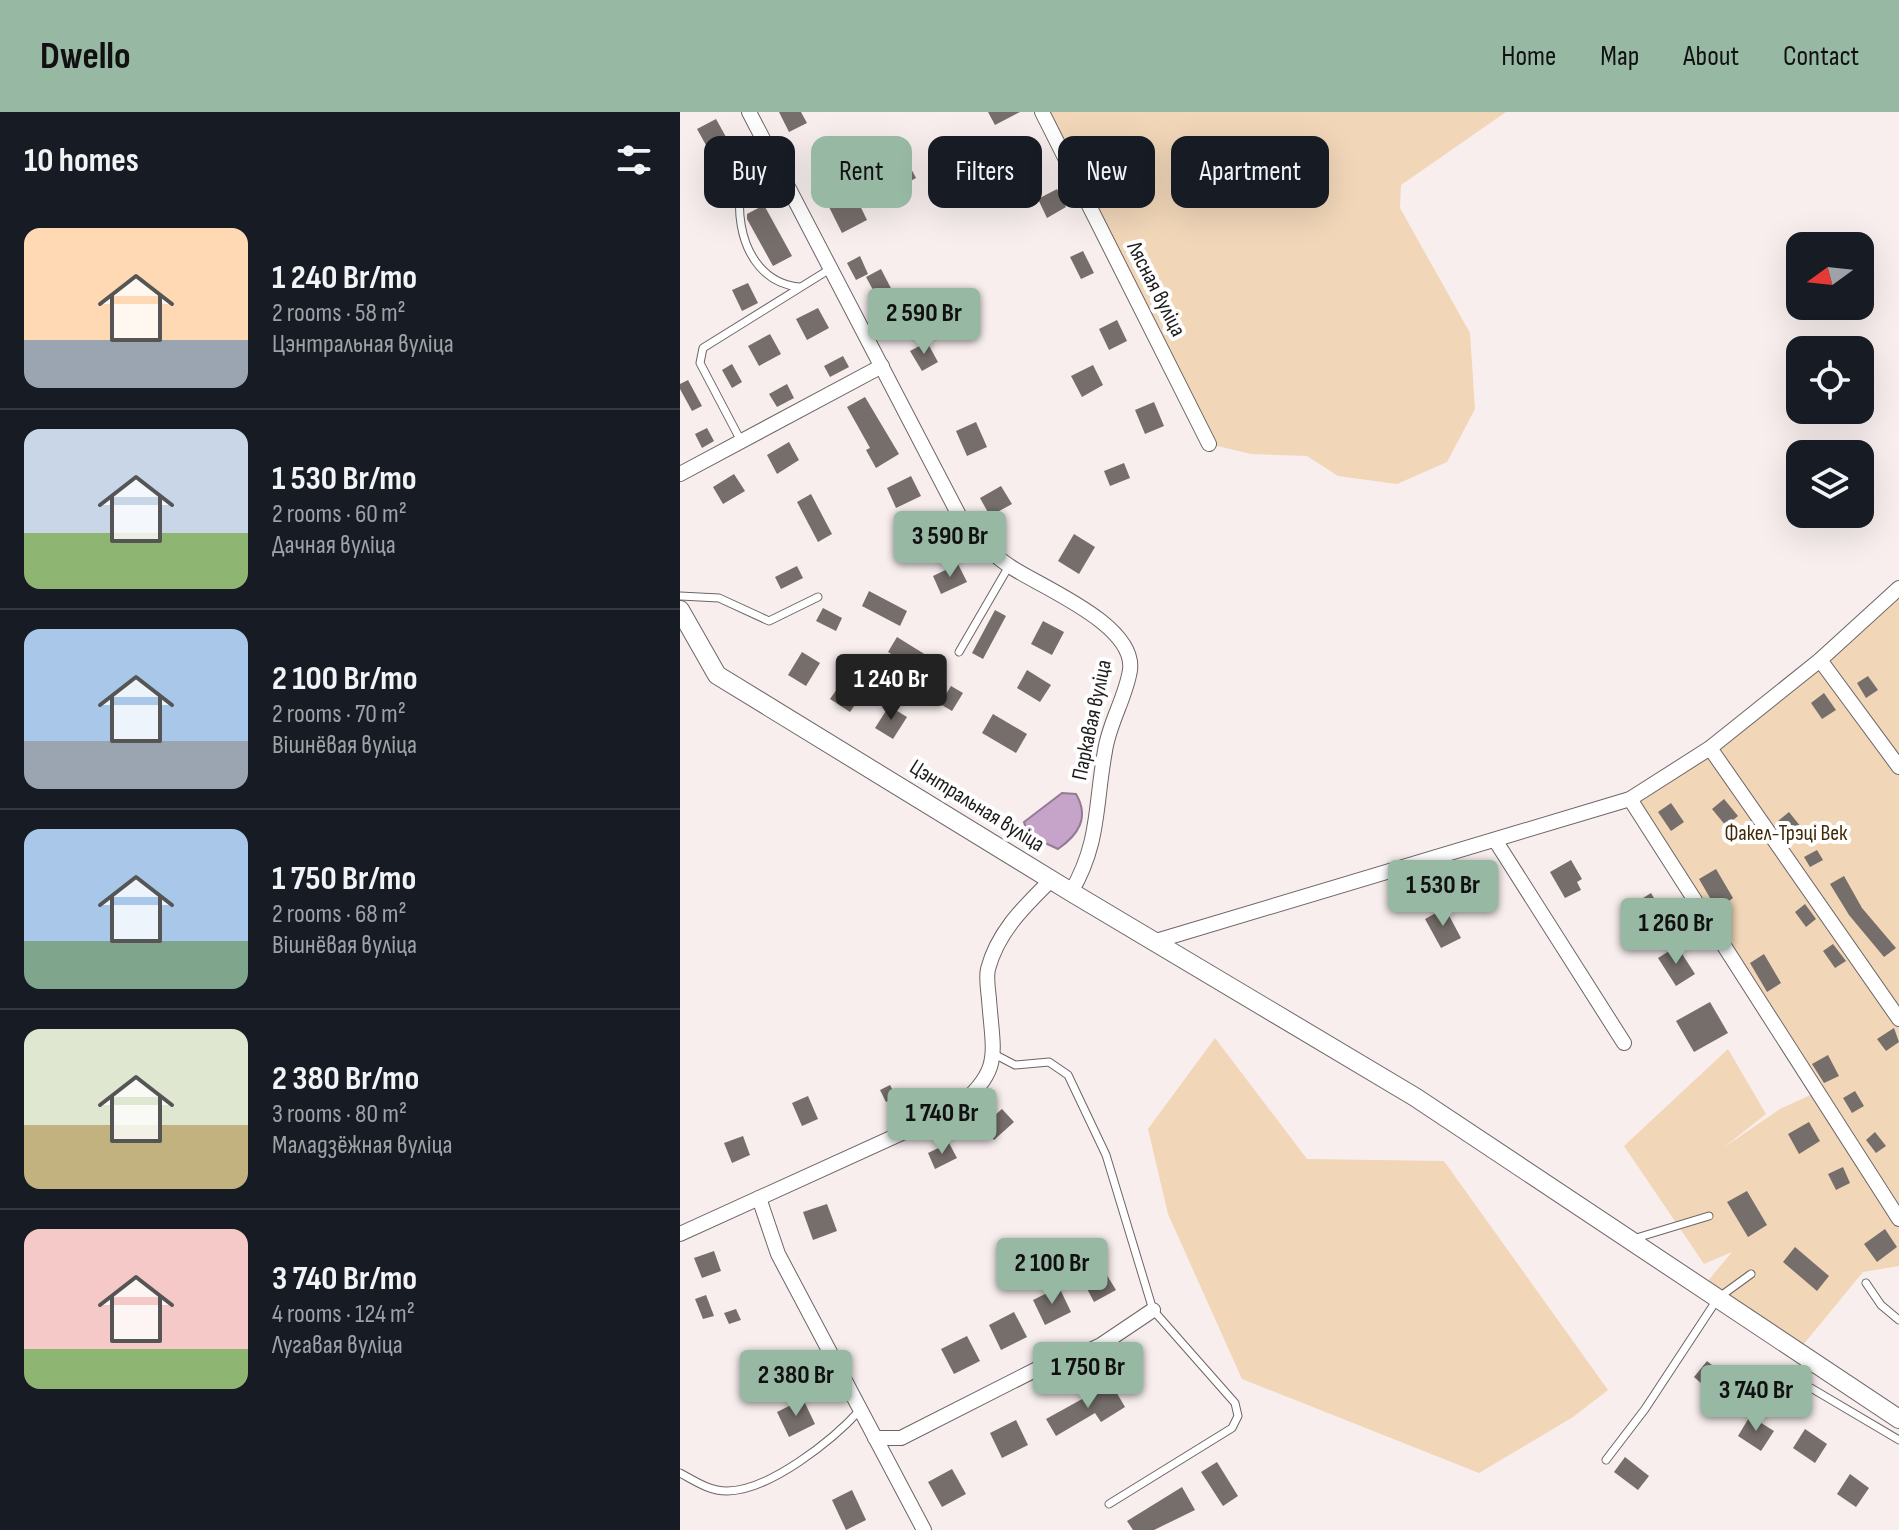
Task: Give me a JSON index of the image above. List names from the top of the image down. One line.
{"streets":{"street":["Лясная вуліца","Паркавая вуліца","Цэнтральная вуліца"]},"crossings":[["Паркавая вуліца","Цэнтральная вуліца"]],"parks":["Факел-Трэці Век"],"north":"left","page":{"header":"Dwello","nav":["Home","Map","About","Contact"],"heading":"10 homes","chip":["Buy","Rent","Filters","New","Apartment"],"list":[{"name":"1 240 Br/mo","note":"2 rooms · 58 m² · Цэнтральная вуліца"},{"name":"1 530 Br/mo","note":"2 rooms · 60 m² · Дачная вуліца"},{"name":"2 100 Br/mo","note":"2 rooms · 70 m² · Вішнёвая вуліца"},{"name":"1 750 Br/mo","note":"2 rooms · 68 m² · Вішнёвая вуліца"},{"name":"2 380 Br/mo","note":"3 rooms · 80 m² · Маладзёжная вуліца"},{"name":"3 740 Br/mo","note":"4 rooms · 124 m² · Лугавая вуліца"}],"price":["2 590 Br","3 590 Br","1 240 Br","1 530 Br","1 260 Br","1 740 Br","2 100 Br","1 750 Br","2 380 Br","3 740 Br"]}}
